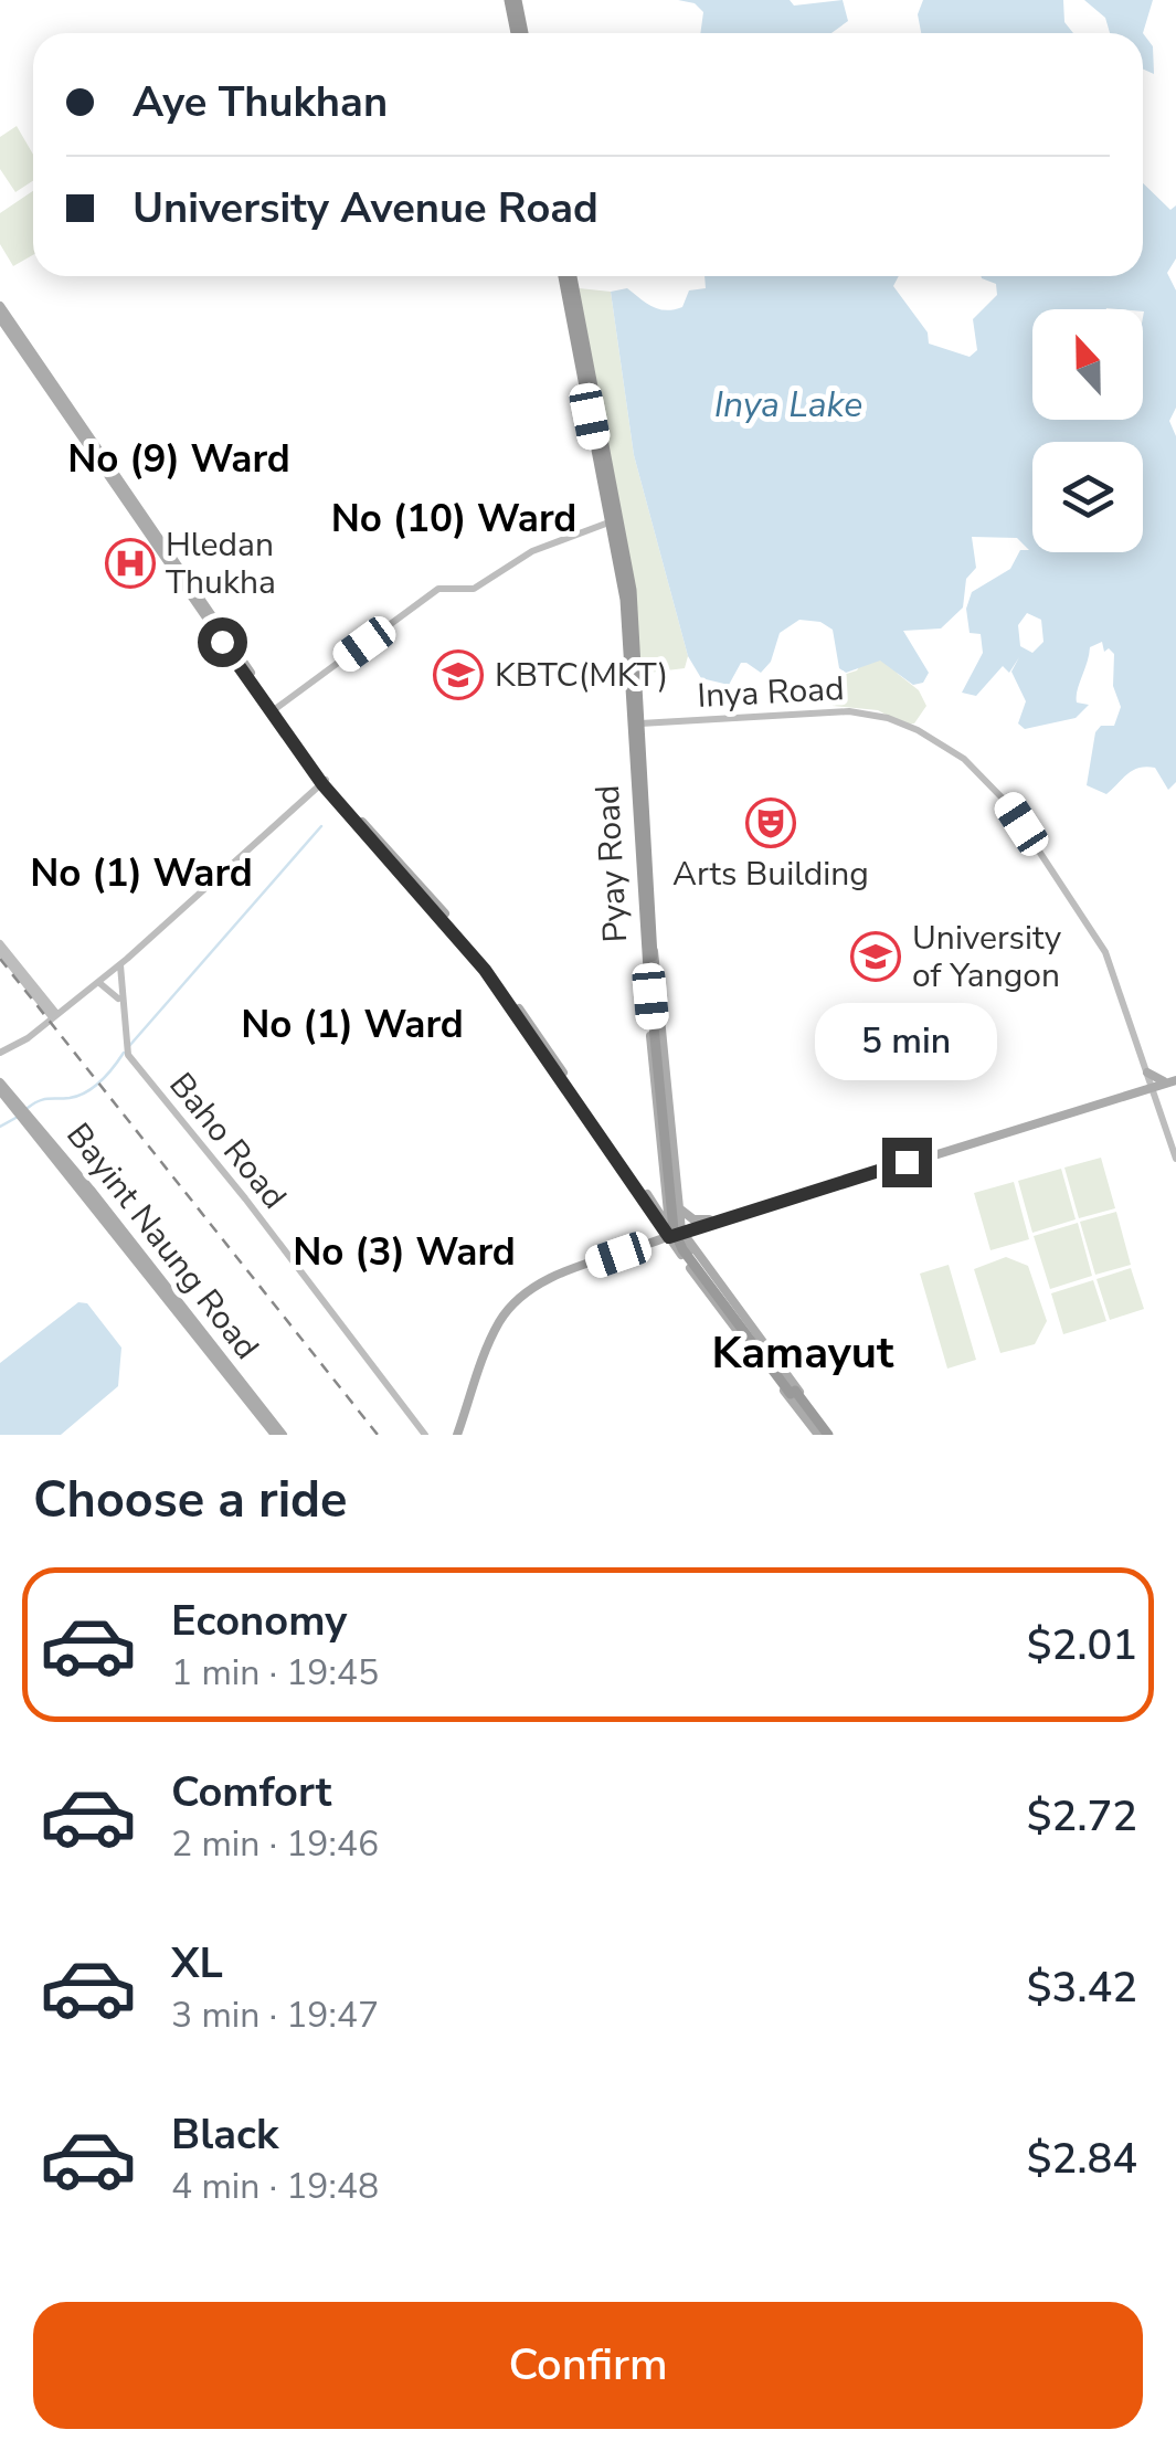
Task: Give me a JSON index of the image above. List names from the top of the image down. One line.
{"streets":{"highway":["Pyay Road"],"main road":["Inya Road","Baho Road","Bayint Naung Road"]},"crossings":[["Inya Road","Pyay Road"]],"districts":["No (9) Ward","No (10) Ward","No (1) Ward","No (1) Ward","No (3) Ward","Kamayut"],"water":["Inya Lake"],"places":{"hospital":["Hledan Thukha"],"school or university":["KBTC(MKT)","University of Yangon"],"theatre":["Arts Building"]},"north":"top","page":{"banner":["Aye Thukhan","University Avenue Road"],"bubble":"5 min","heading":"Choose a ride","list":[{"name":"Economy","note":"1 min · 19:45","value":"$2.01"},{"name":"Comfort","note":"2 min · 19:46","value":"$2.72"},{"name":"XL","note":"3 min · 19:47","value":"$3.42"},{"name":"Black","note":"4 min · 19:48","value":"$2.84"}],"buttons":"Confirm"}}
